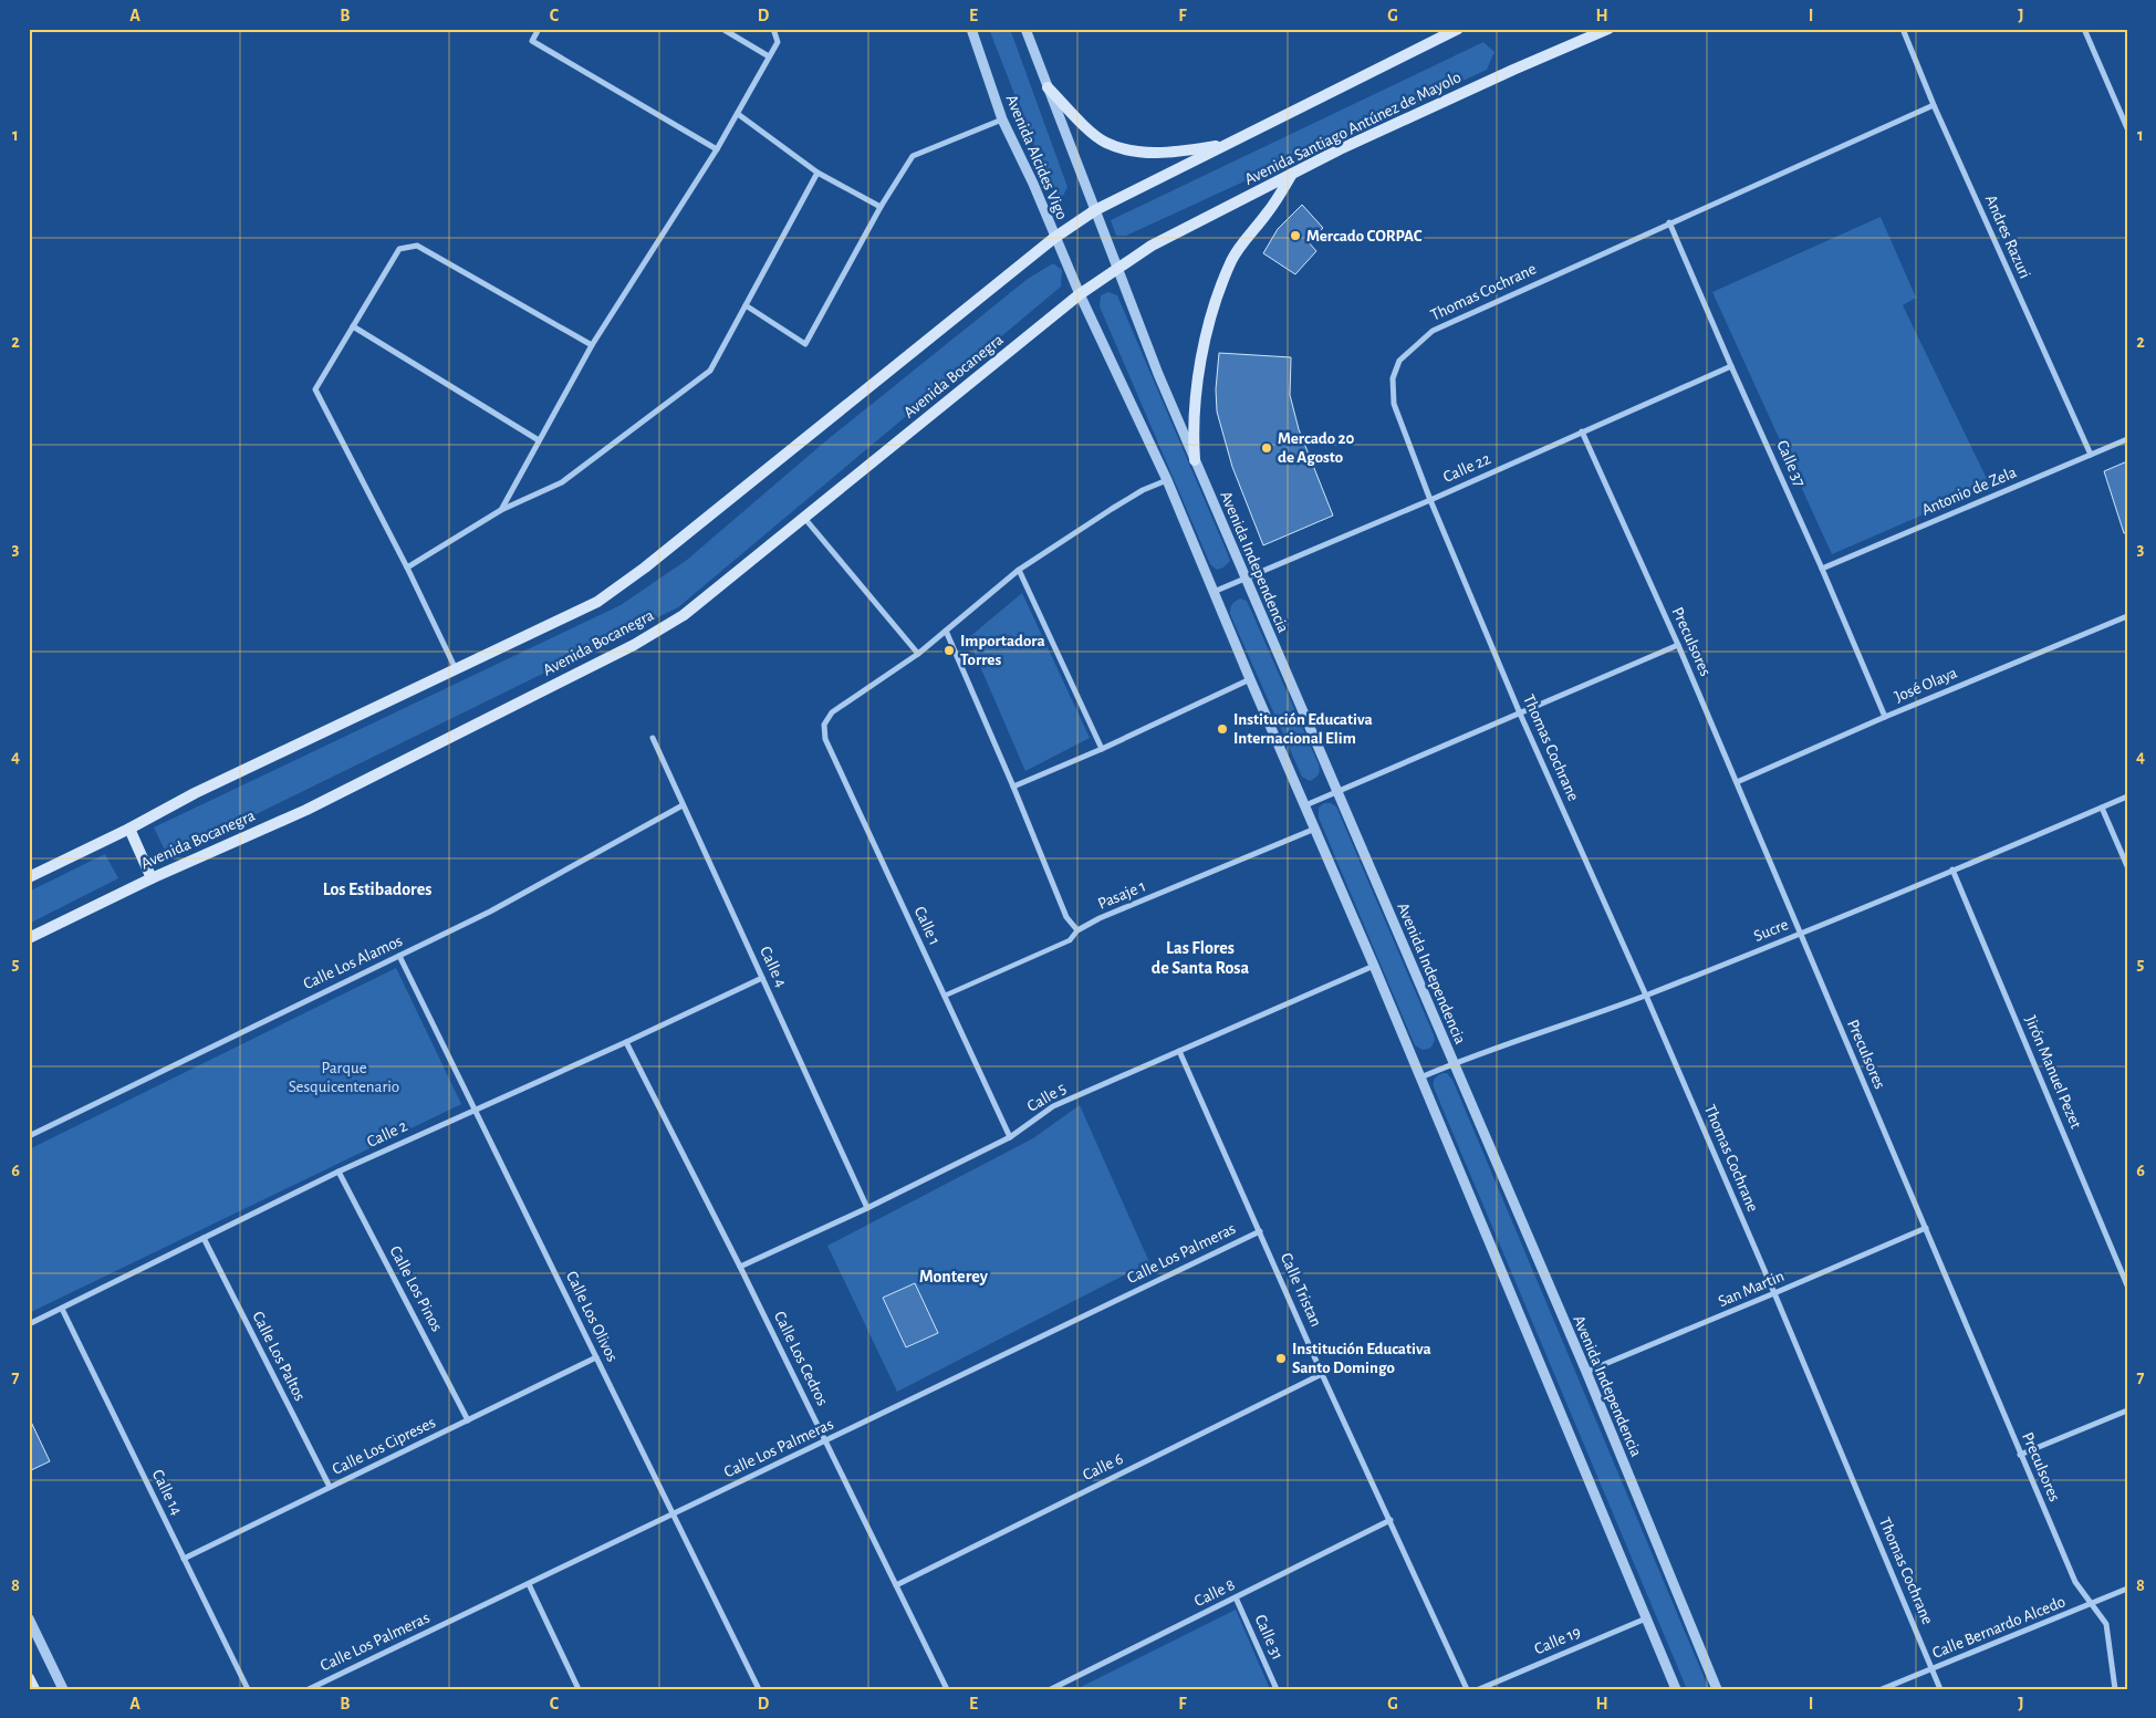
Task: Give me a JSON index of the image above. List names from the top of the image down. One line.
{"streets":{"main road":["Avenida Santiago Antúnez de Mayolo","Avenida Bocanegra"],"street":["Avenida Alcides Vigo","Andres Razuri","Thomas Cochrane","Calle 37","Calle 22","Antonio de Zela","Avenida Independencia","Preculsores","José Olaya","Pasaje 1","Calle 1","Sucre","Calle Los Alamos","Calle 4","Jirón Manuel Pezet","Calle 5","Calle 2","Calle Los Palmeras","Calle Los Pinos","San Martin","Calle Tristan","Calle Los Olivos","Calle Los Paltos","Calle Los Cedros","Calle Los Cipreses","Calle 6","Calle 14","Calle 8","Calle Bernardo Alcedo","Calle 31","Calle 19"]},"crossings":[["Avenida Santiago Antúnez de Mayolo","Avenida Alcides Vigo"],["Avenida Santiago Antúnez de Mayolo","Avenida Bocanegra"],["Avenida Santiago Antúnez de Mayolo","Avenida Independencia"],["Avenida Alcides Vigo","Avenida Bocanegra"],["Avenida Alcides Vigo","Avenida Independencia"],["Andres Razuri","Thomas Cochrane"],["Andres Razuri","Antonio de Zela"],["Thomas Cochrane","Calle 37"],["Thomas Cochrane","Calle 22"],["Thomas Cochrane","Sucre"],["Thomas Cochrane","San Martin"],["Thomas Cochrane","Calle Bernardo Alcedo"],["Avenida Bocanegra","Avenida Independencia"],["Calle 37","Calle 22"],["Calle 37","Antonio de Zela"],["Calle 37","José Olaya"],["Calle 22","Avenida Independencia"],["Calle 22","Preculsores"],["Avenida Independencia","Sucre"],["Avenida Independencia","San Martin"],["Preculsores","José Olaya"],["Preculsores","Sucre"],["Preculsores","San Martin"],["Preculsores","Calle Bernardo Alcedo"],["Pasaje 1","Calle 1"],["Calle 1","Calle 5"],["Sucre","Jirón Manuel Pezet"],["Calle Los Alamos","Calle 4"],["Calle Los Alamos","Calle Los Olivos"],["Calle 4","Calle 5"],["Calle 4","Calle 2"],["Calle 5","Calle Tristan"],["Calle 5","Calle Los Cedros"],["Calle 2","Calle Los Pinos"],["Calle 2","Calle Los Olivos"],["Calle 2","Calle Los Paltos"],["Calle 2","Calle Los Cedros"],["Calle 2","Calle 14"],["Calle Los Palmeras","Calle Tristan"],["Calle Los Palmeras","Calle Los Olivos"],["Calle Los Palmeras","Calle Los Cedros"],["Calle Los Pinos","Calle Los Cipreses"],["Calle Tristan","Calle 6"],["Calle Tristan","Calle 8"],["Calle Los Olivos","Calle Los Cipreses"],["Calle Los Paltos","Calle Los Cipreses"],["Calle Los Cedros","Calle 6"],["Calle Los Cipreses","Calle 14"],["Calle 8","Calle 31"]],"districts":["Los Estibadores","Las Flores de Santa Rosa","Monterey"],"parks":["Parque Sesquicentenario"],"places":["Mercado CORPAC","Mercado 20 de Agosto","Importadora Torres","Institución Educativa Internacional Elim","Institución Educativa Santo Domingo"],"grid":{"columns":["A","B","C","D","E","F","G","H","I","J"],"rows":["1","2","3","4","5","6","7","8"]}}
